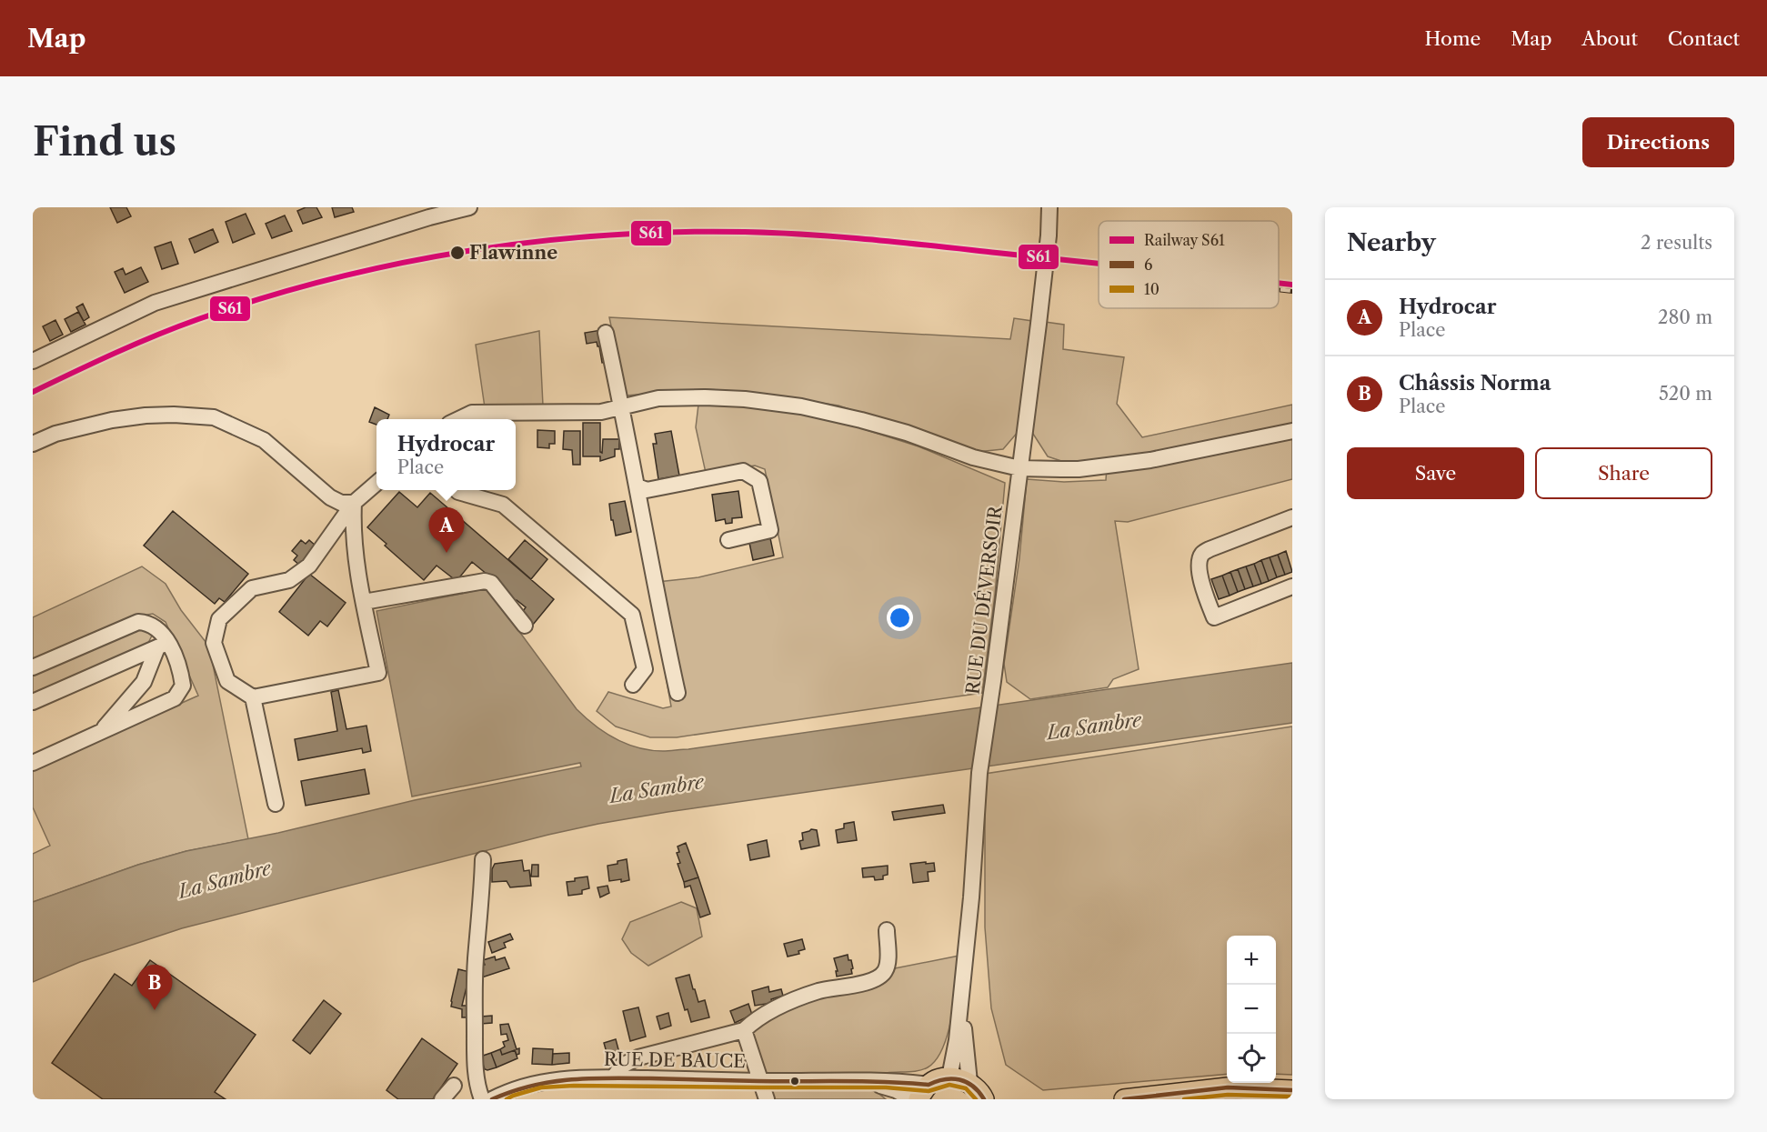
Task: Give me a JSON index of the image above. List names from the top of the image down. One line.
{"streets":{"street":["RUE DU DÉVERSOIR","RUE DE BAUCE"]},"water":["La Sambre"],"places":["Flawinne"],"lines":["rail line S61","transit line 6","transit line 10"],"legend":["Railway S61","6","10"],"page":{"header":"Map","nav":["Home","Map","About","Contact"],"buttons":["Directions",["Save","Share"]],"title":"Find us","heading":["Nearby","2 results"],"list":[{"mark":"A","name":"Hydrocar","note":"Place","value":"280 m"},{"mark":"B","name":"Châssis Norma","note":"Place","value":"520 m"}],"popup":["Hydrocar","Place"],"pins":["A","B"],"map_buttons":["+","−"]}}
